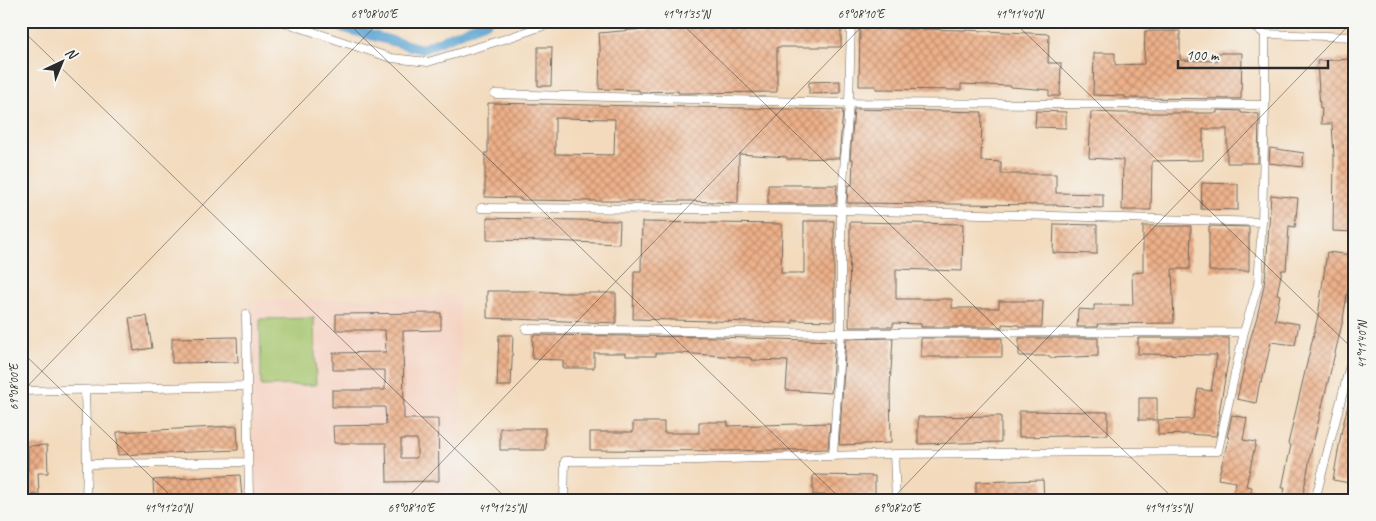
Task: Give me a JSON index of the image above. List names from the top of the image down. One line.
{"scale_bar":"100 m","north":"top right","coordinates":["69°08'00\"E","41°11'35\"N","69°08'10\"E","41°11'40\"N","41°11'20\"N","41°11'25\"N","69°08'20\"E"]}
